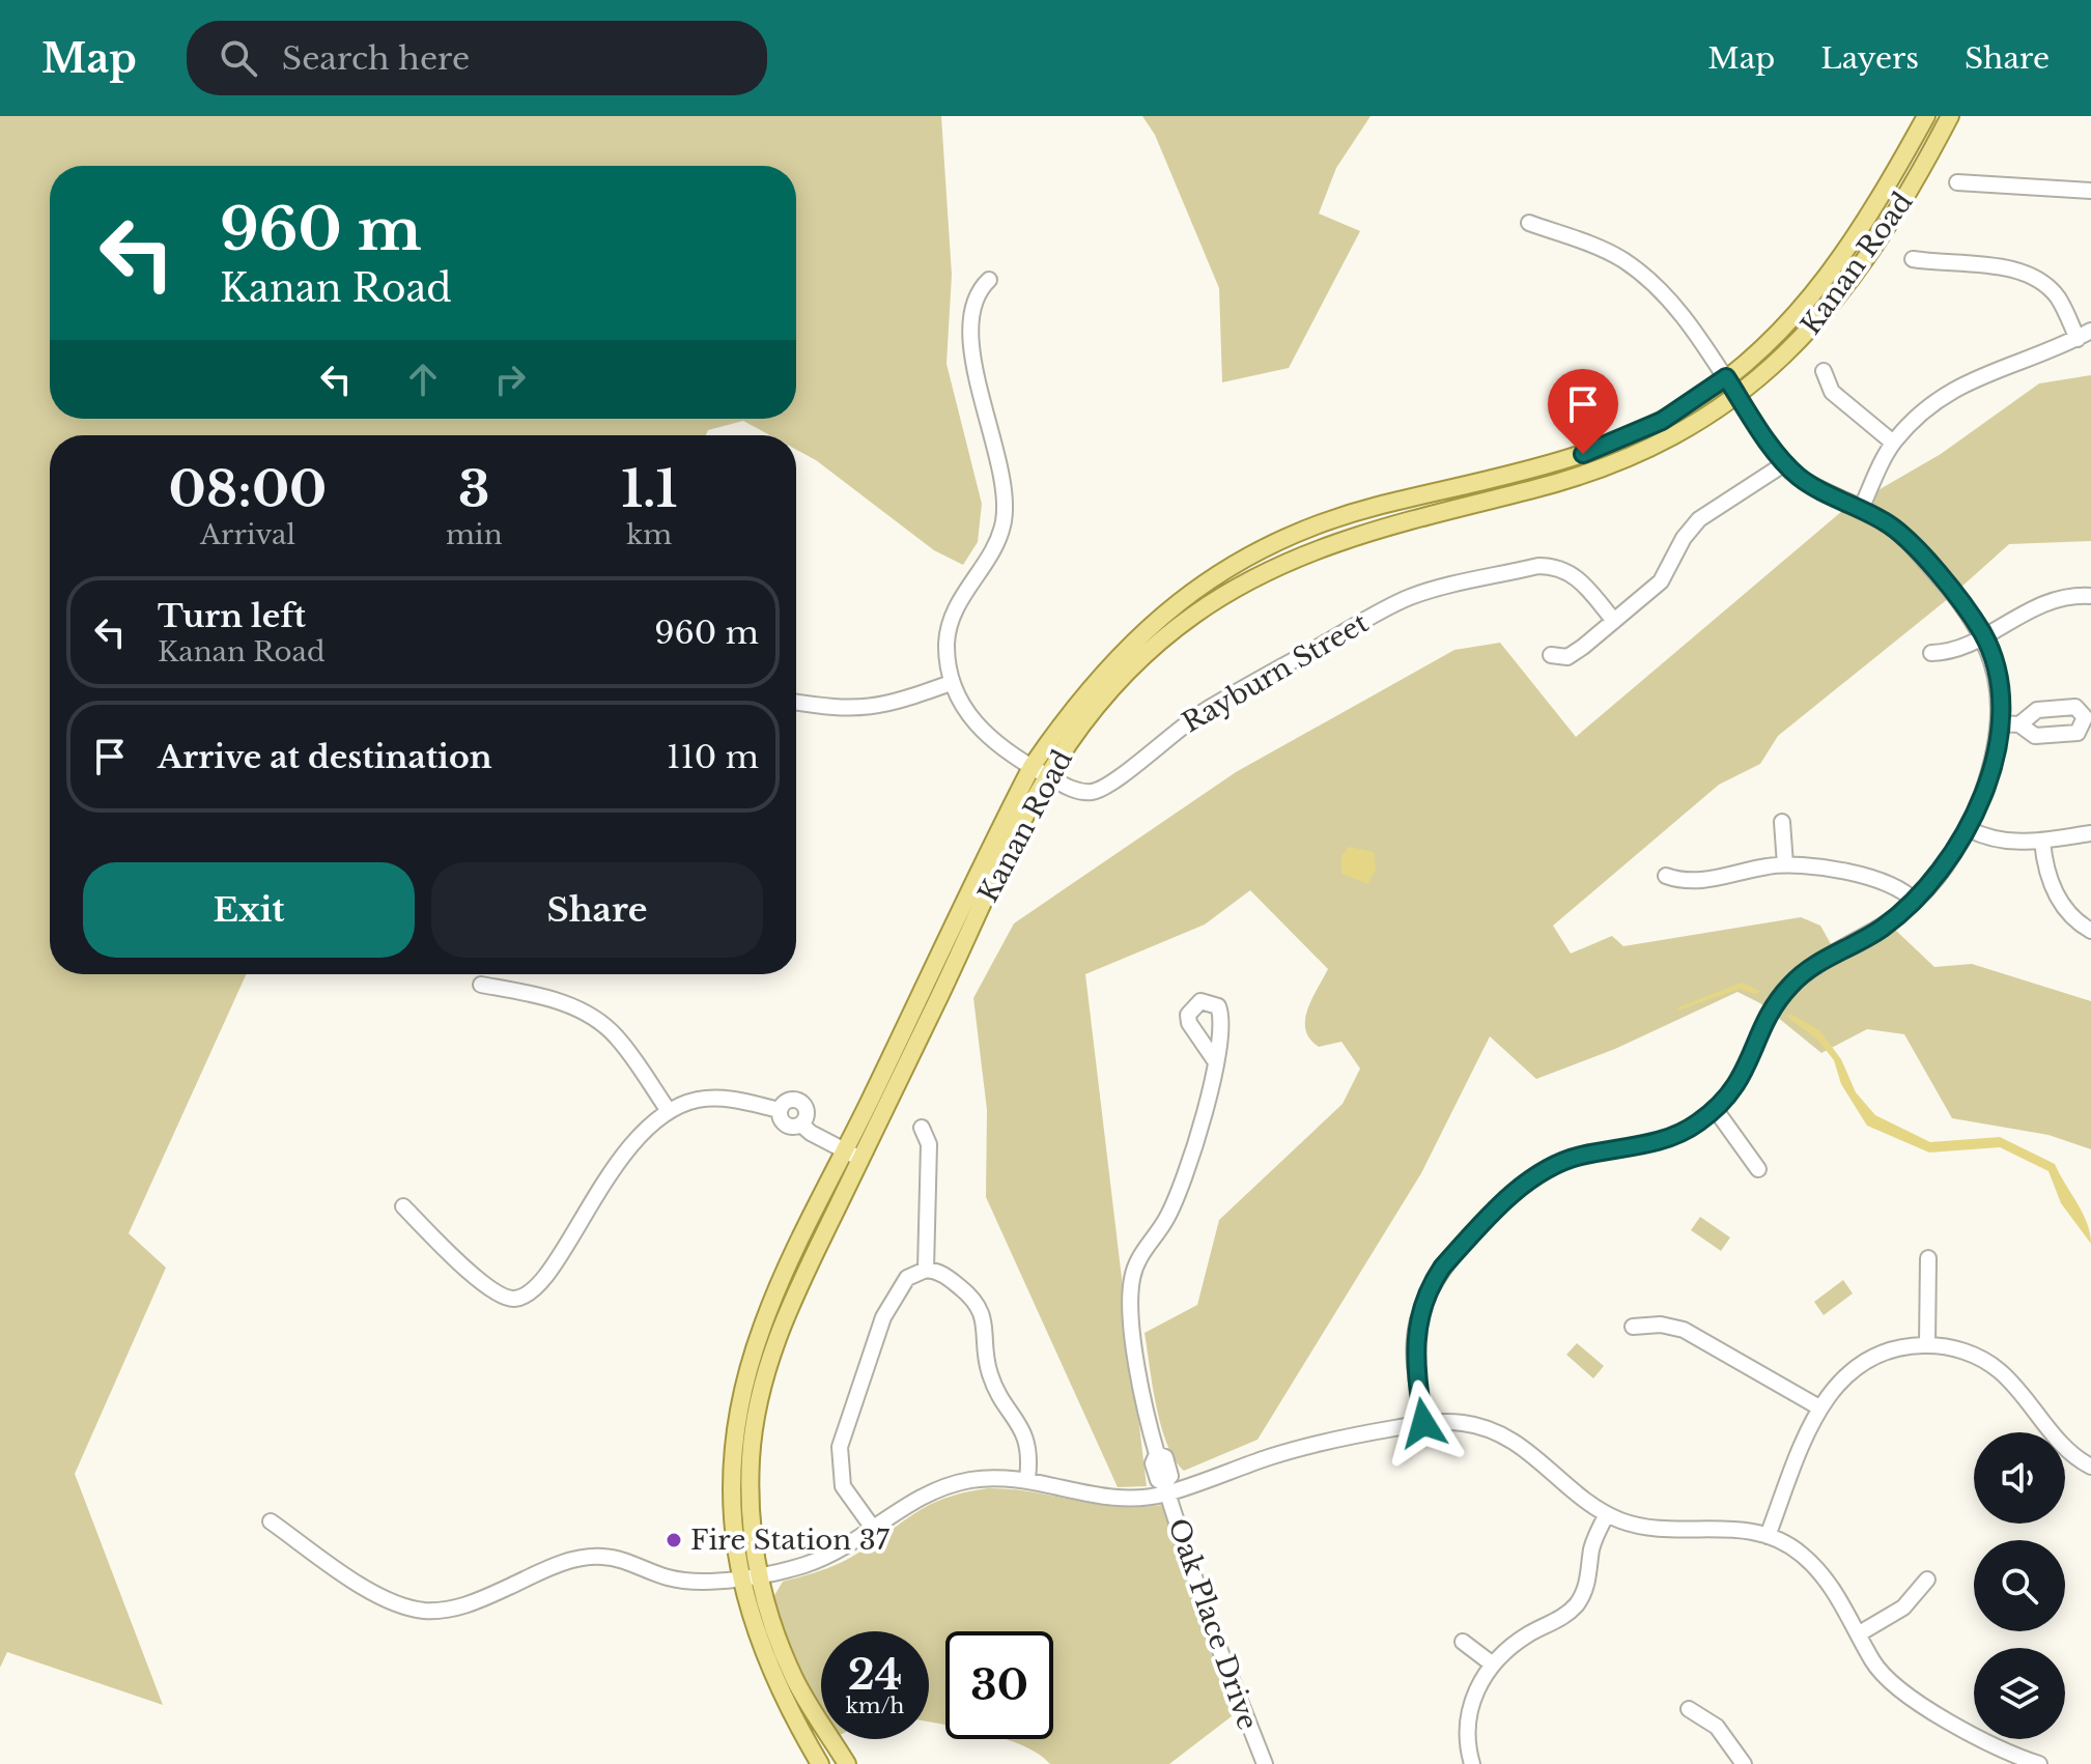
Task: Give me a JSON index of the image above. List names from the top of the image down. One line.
{"streets":{"main road":["Kanan Road"],"street":["Rayburn Street","Oak Place Drive"]},"crossings":[["Kanan Road","Rayburn Street"]],"places":["Fire Station 37"],"page":{"header":"Map","search":"Search here","nav":["Map","Layers","Share"],"turn":["960 m","Kanan Road"],"eta":["08:00","Arrival","3","min","1.1","km"],"list":[{"name":"Turn left","note":"Kanan Road","value":"960 m"},{"name":"Arrive at destination","value":"110 m"}],"buttons":["Exit","Share"],"speed":"24 km/h","limit":"30"}}
